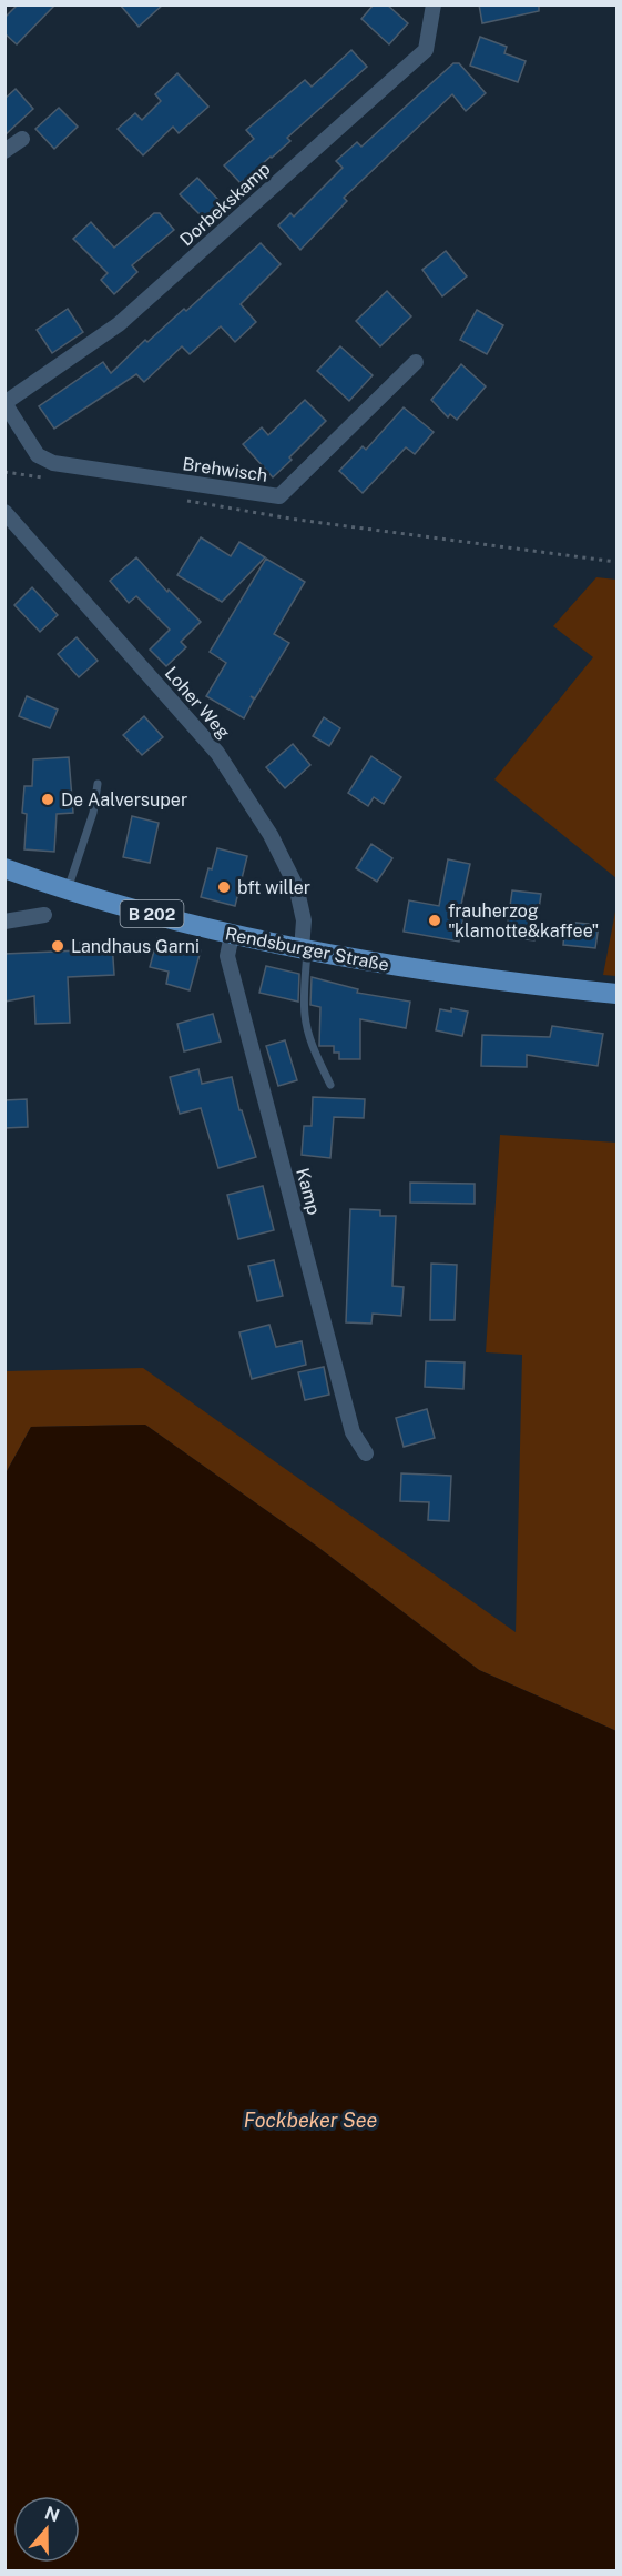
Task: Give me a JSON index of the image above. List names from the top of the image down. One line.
{"streets":{"main road":["B 202","Rendsburger Straße"],"street":["Dorbekskamp","Brehwisch","Loher Weg","Kamp"]},"crossings":[["Dorbekskamp","Brehwisch"],["Loher Weg","Rendsburger Straße"],["Rendsburger Straße","Kamp"]],"water":["Fockbeker See"],"places":["De Aalversuper","bft willer","frauherzog \"klamotte&kaffee\"","Landhaus Garni"],"north":"top"}
